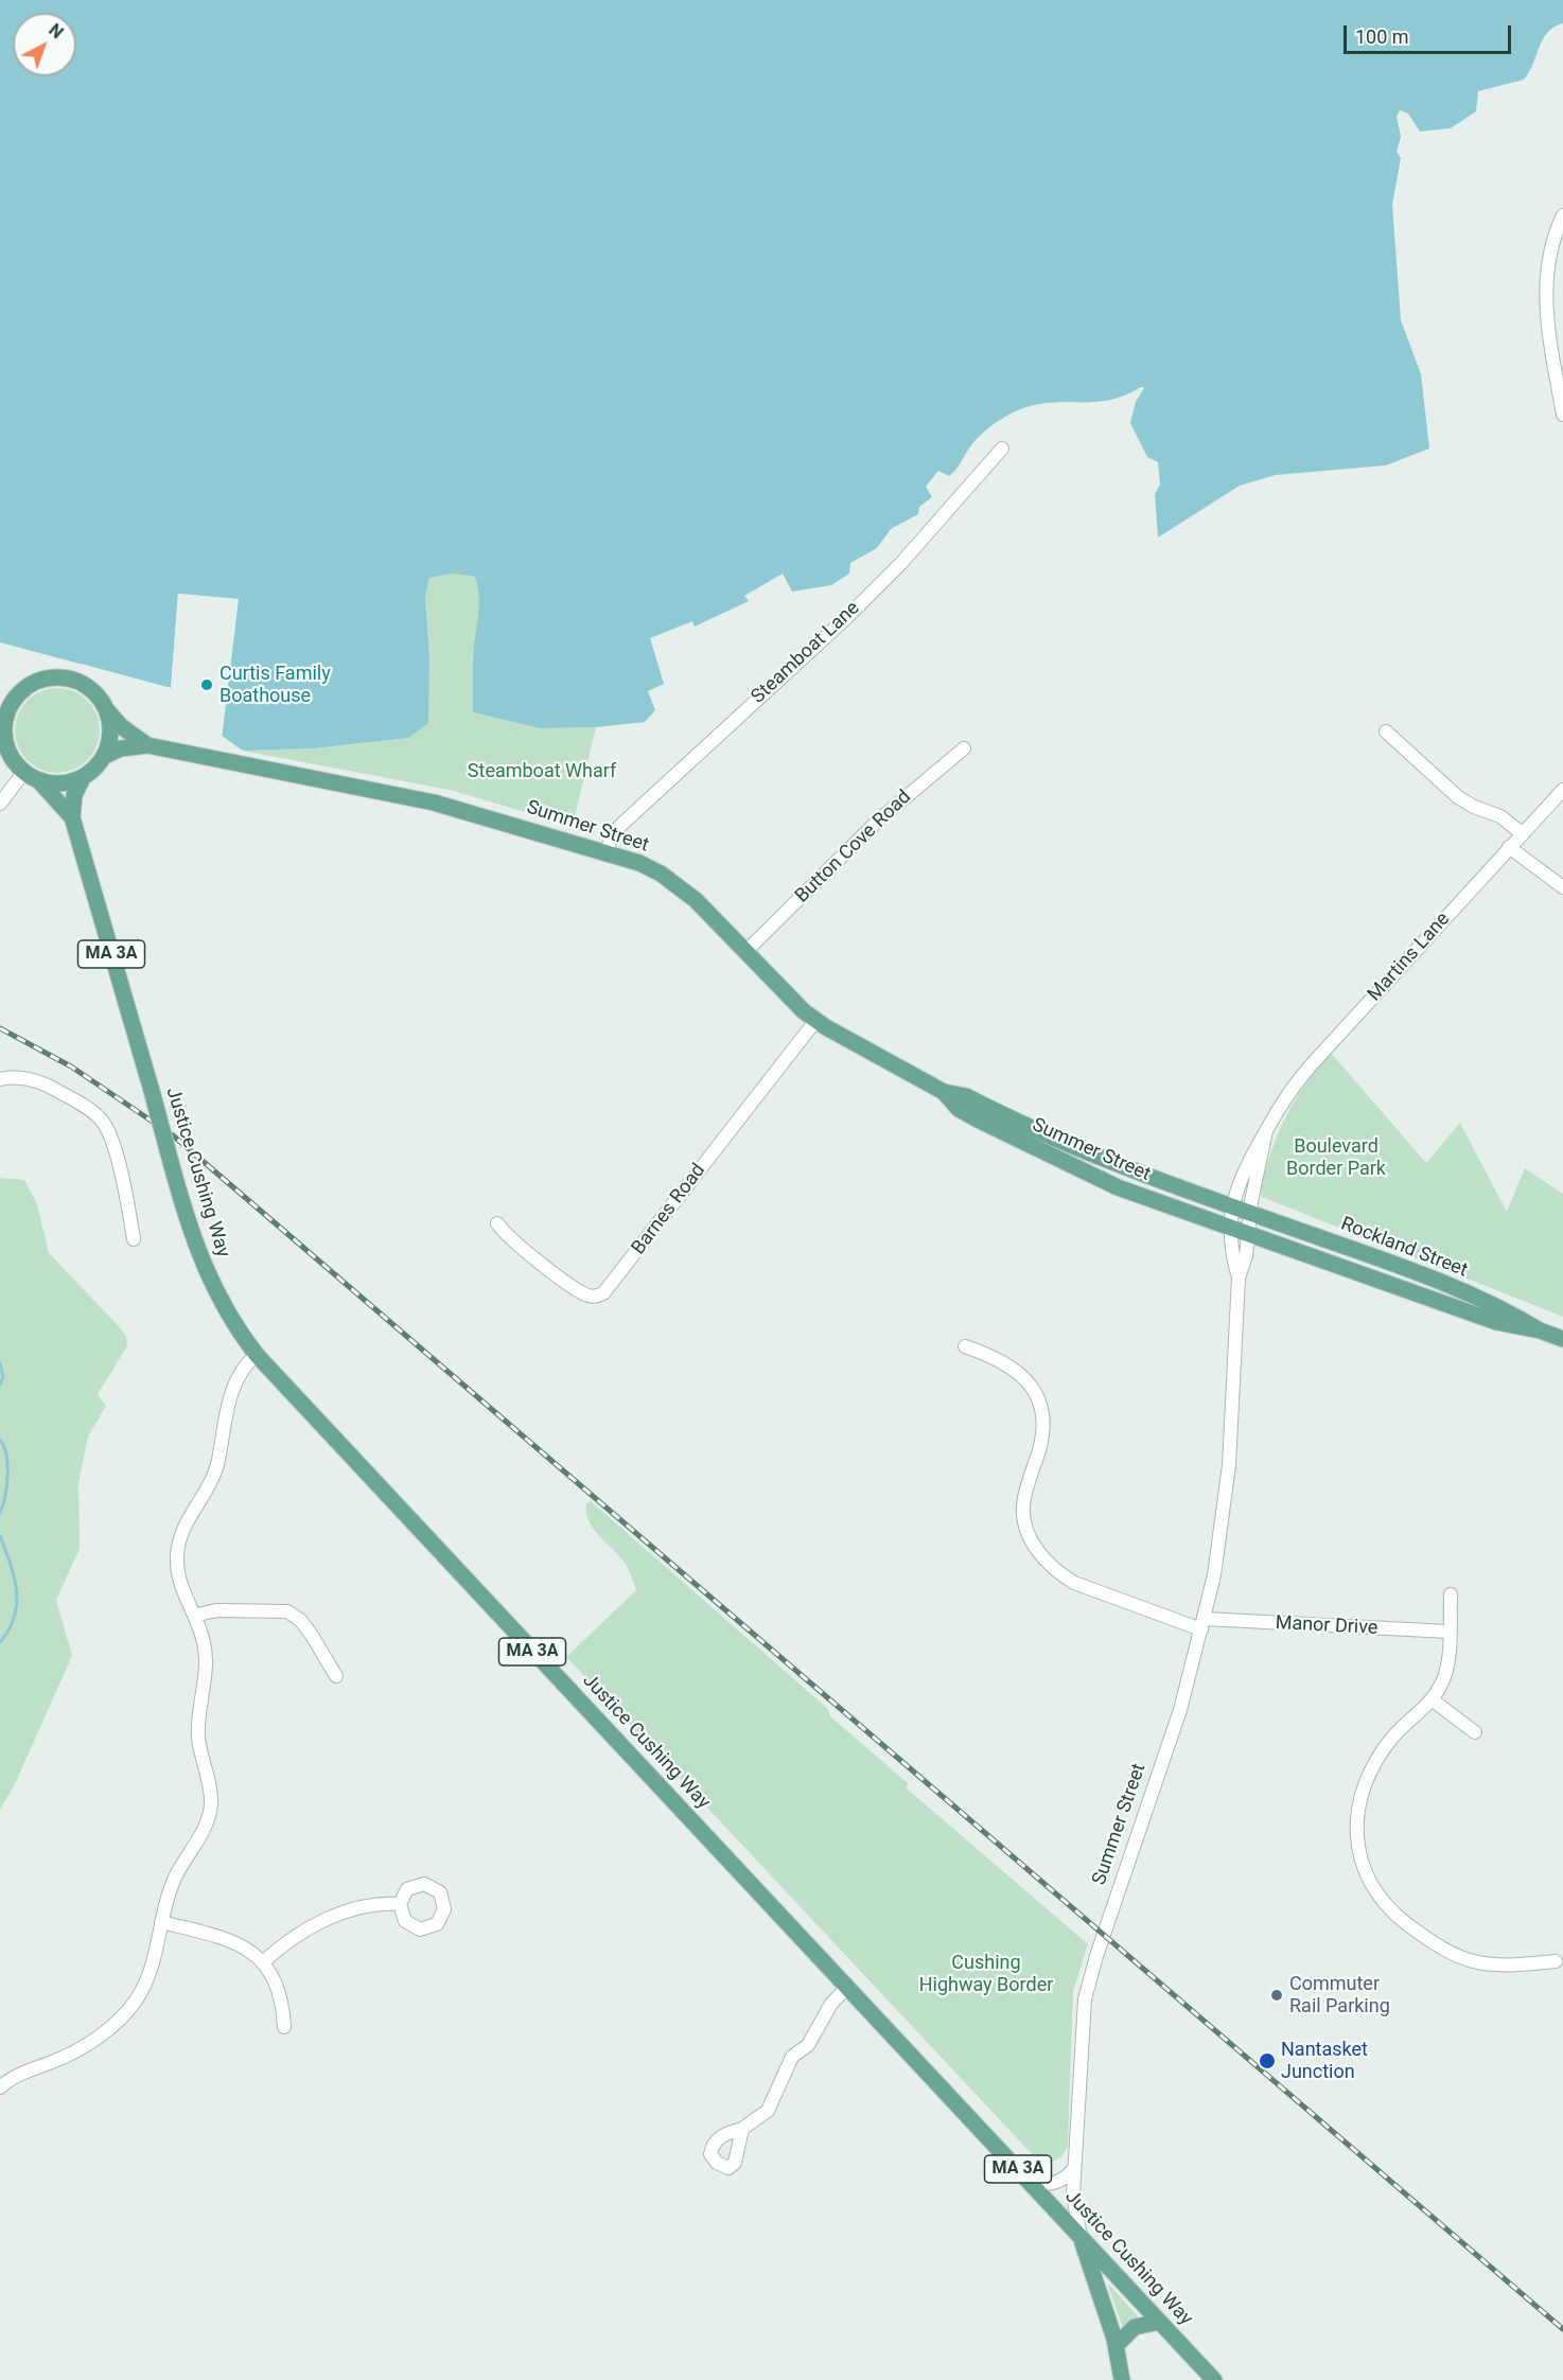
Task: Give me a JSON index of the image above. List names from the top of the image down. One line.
{"streets":{"main road":["Summer Street","MA 3A","Justice Cushing Way","Rockland Street"],"street":["Steamboat Lane","Button Cove Road","Martins Lane","Barnes Road","Manor Drive"]},"crossings":[["Steamboat Lane","Summer Street"],["Summer Street","Button Cove Road"],["Summer Street","MA 3A"],["Summer Street","Martins Lane"],["Summer Street","Justice Cushing Way"],["Summer Street","Barnes Road"],["Summer Street","Rockland Street"],["Summer Street","Manor Drive"],["MA 3A","Justice Cushing Way"],["Martins Lane","Rockland Street"]],"parks":["Steamboat Wharf","Boulevard Border Park","Cushing Highway Border"],"places":["Curtis Family Boathouse","Commuter Rail Parking","Nantasket Junction"],"scale_bar":"100 m","north":"top right"}
